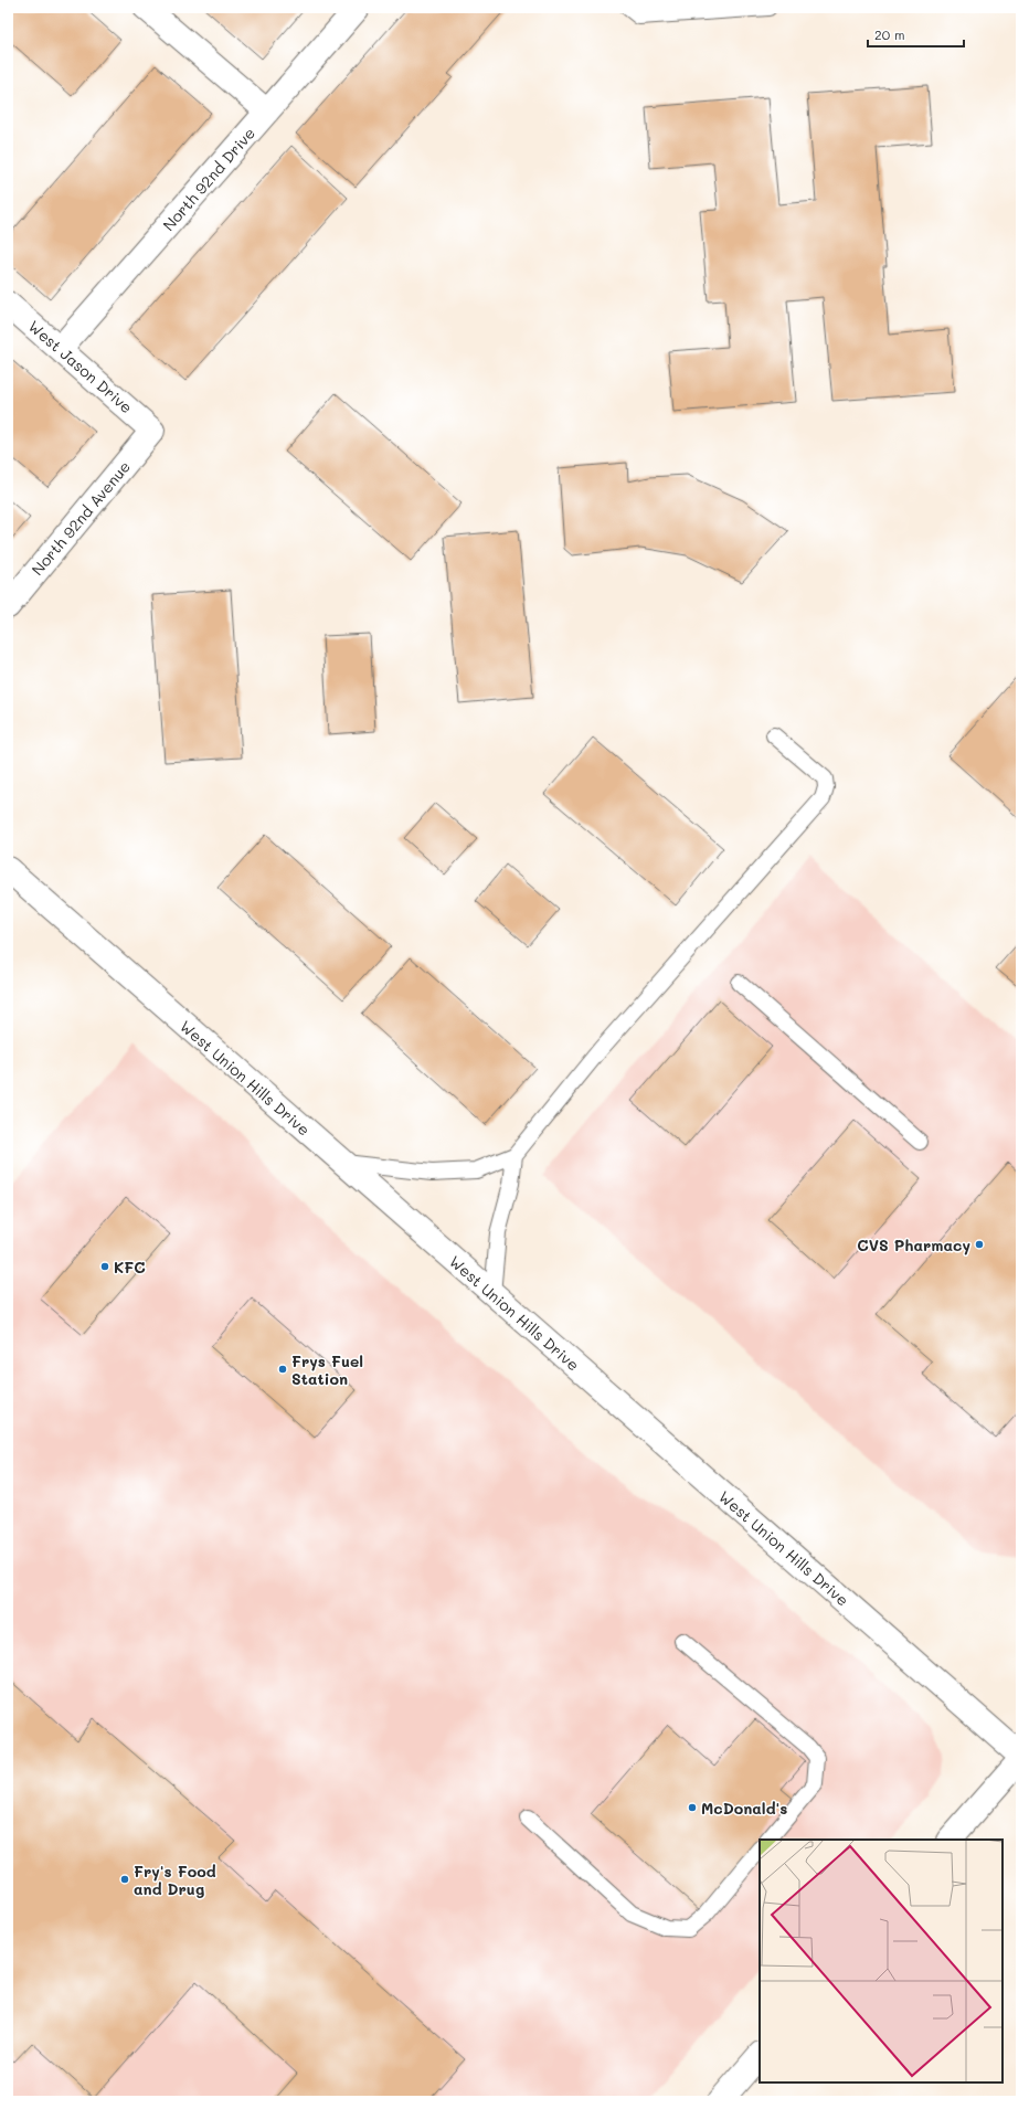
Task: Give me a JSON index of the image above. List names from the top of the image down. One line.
{"streets":{"main road":["North 92nd Drive","West Jason Drive","North 92nd Avenue","West Union Hills Drive"]},"crossings":[["North 92nd Drive","West Jason Drive"],["West Jason Drive","North 92nd Avenue"]],"places":["CVS Pharmacy","KFC","Frys Fuel Station","McDonald's","Fry's Food and Drug"],"scale_bar":"20 m"}
